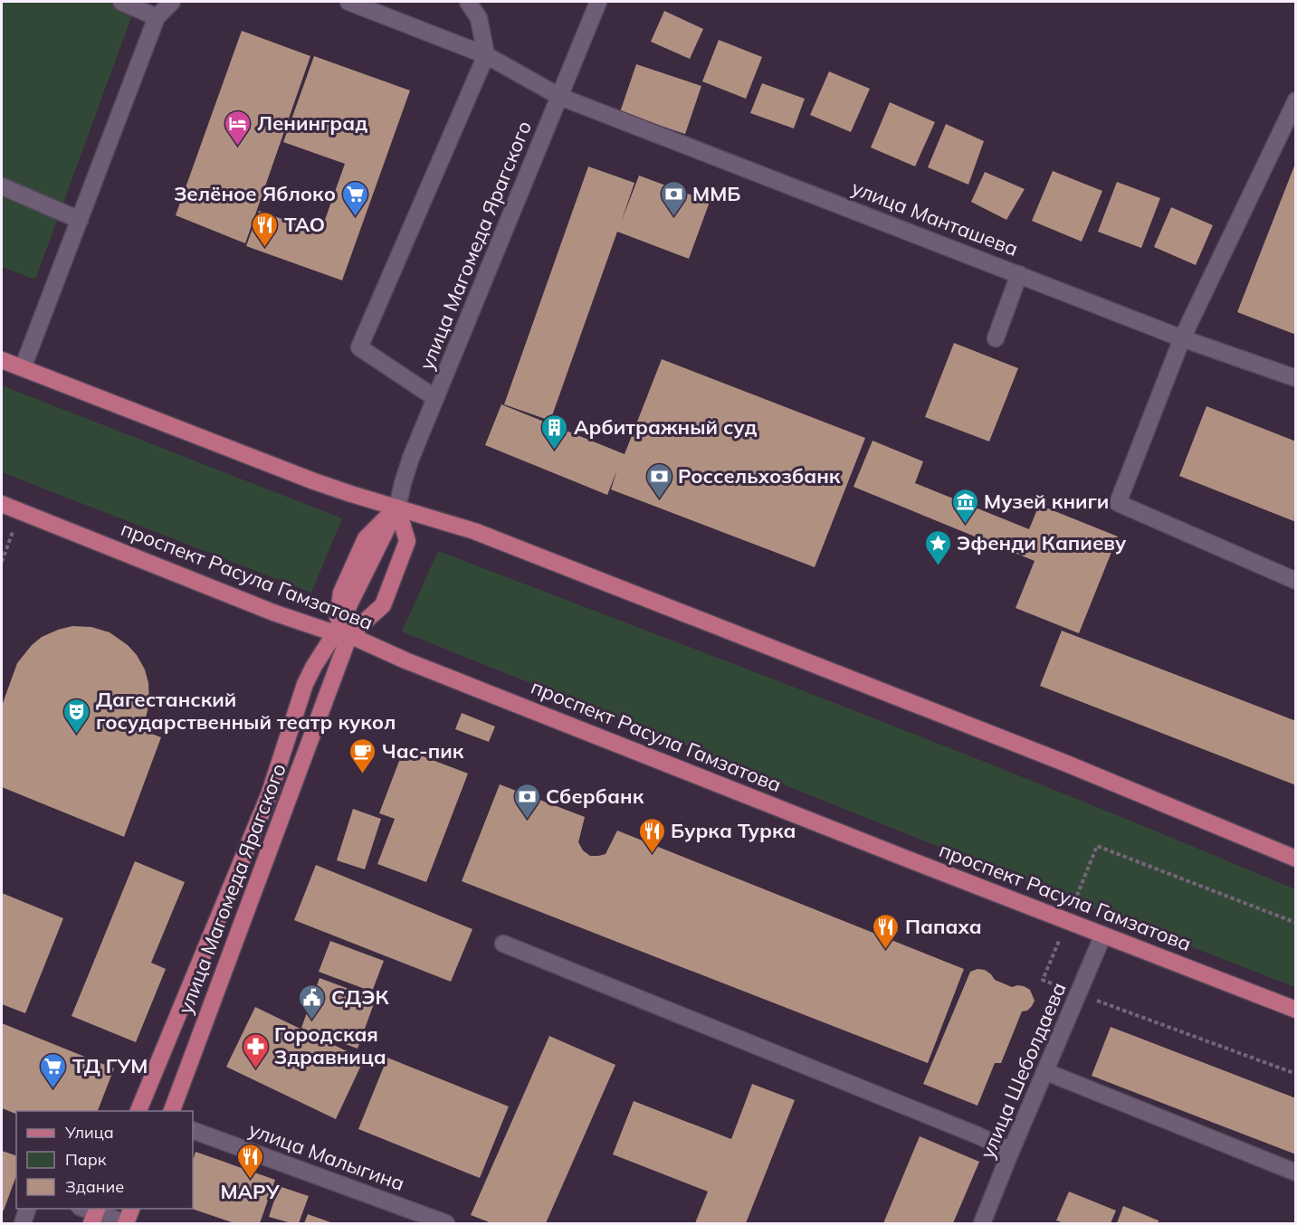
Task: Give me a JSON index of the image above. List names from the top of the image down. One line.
{"streets":{"main road":["улица Магомеда Ярагского","проспект Расула Гамзатова"],"street":["улица Манташева","улица Шеболдаева","улица Малыгина"]},"crossings":[["улица Манташева","улица Магомеда Ярагского"],["улица Магомеда Ярагского","проспект Расула Гамзатова"],["проспект Расула Гамзатова","улица Шеболдаева"]],"places":{"hotel":["Ленинград"],"supermarket":["Зелёное Яблоко","ТД ГУМ"],"bank":["ММБ","Россельхозбанк","Сбербанк"],"restaurant":["ТАО","Бурка Турка","Папаха","МАРУ"],"building":["Арбитражный суд"],"museum":["Музей книги"],"place":["Эфенди Капиеву"],"theatre":["Дагестанский государственный театр кукол"],"cafe":["Час-пик"],"public building":["СДЭК"],"pharmacy":["Городская Здравница"]},"legend":["Улица","Парк","Здание"]}
